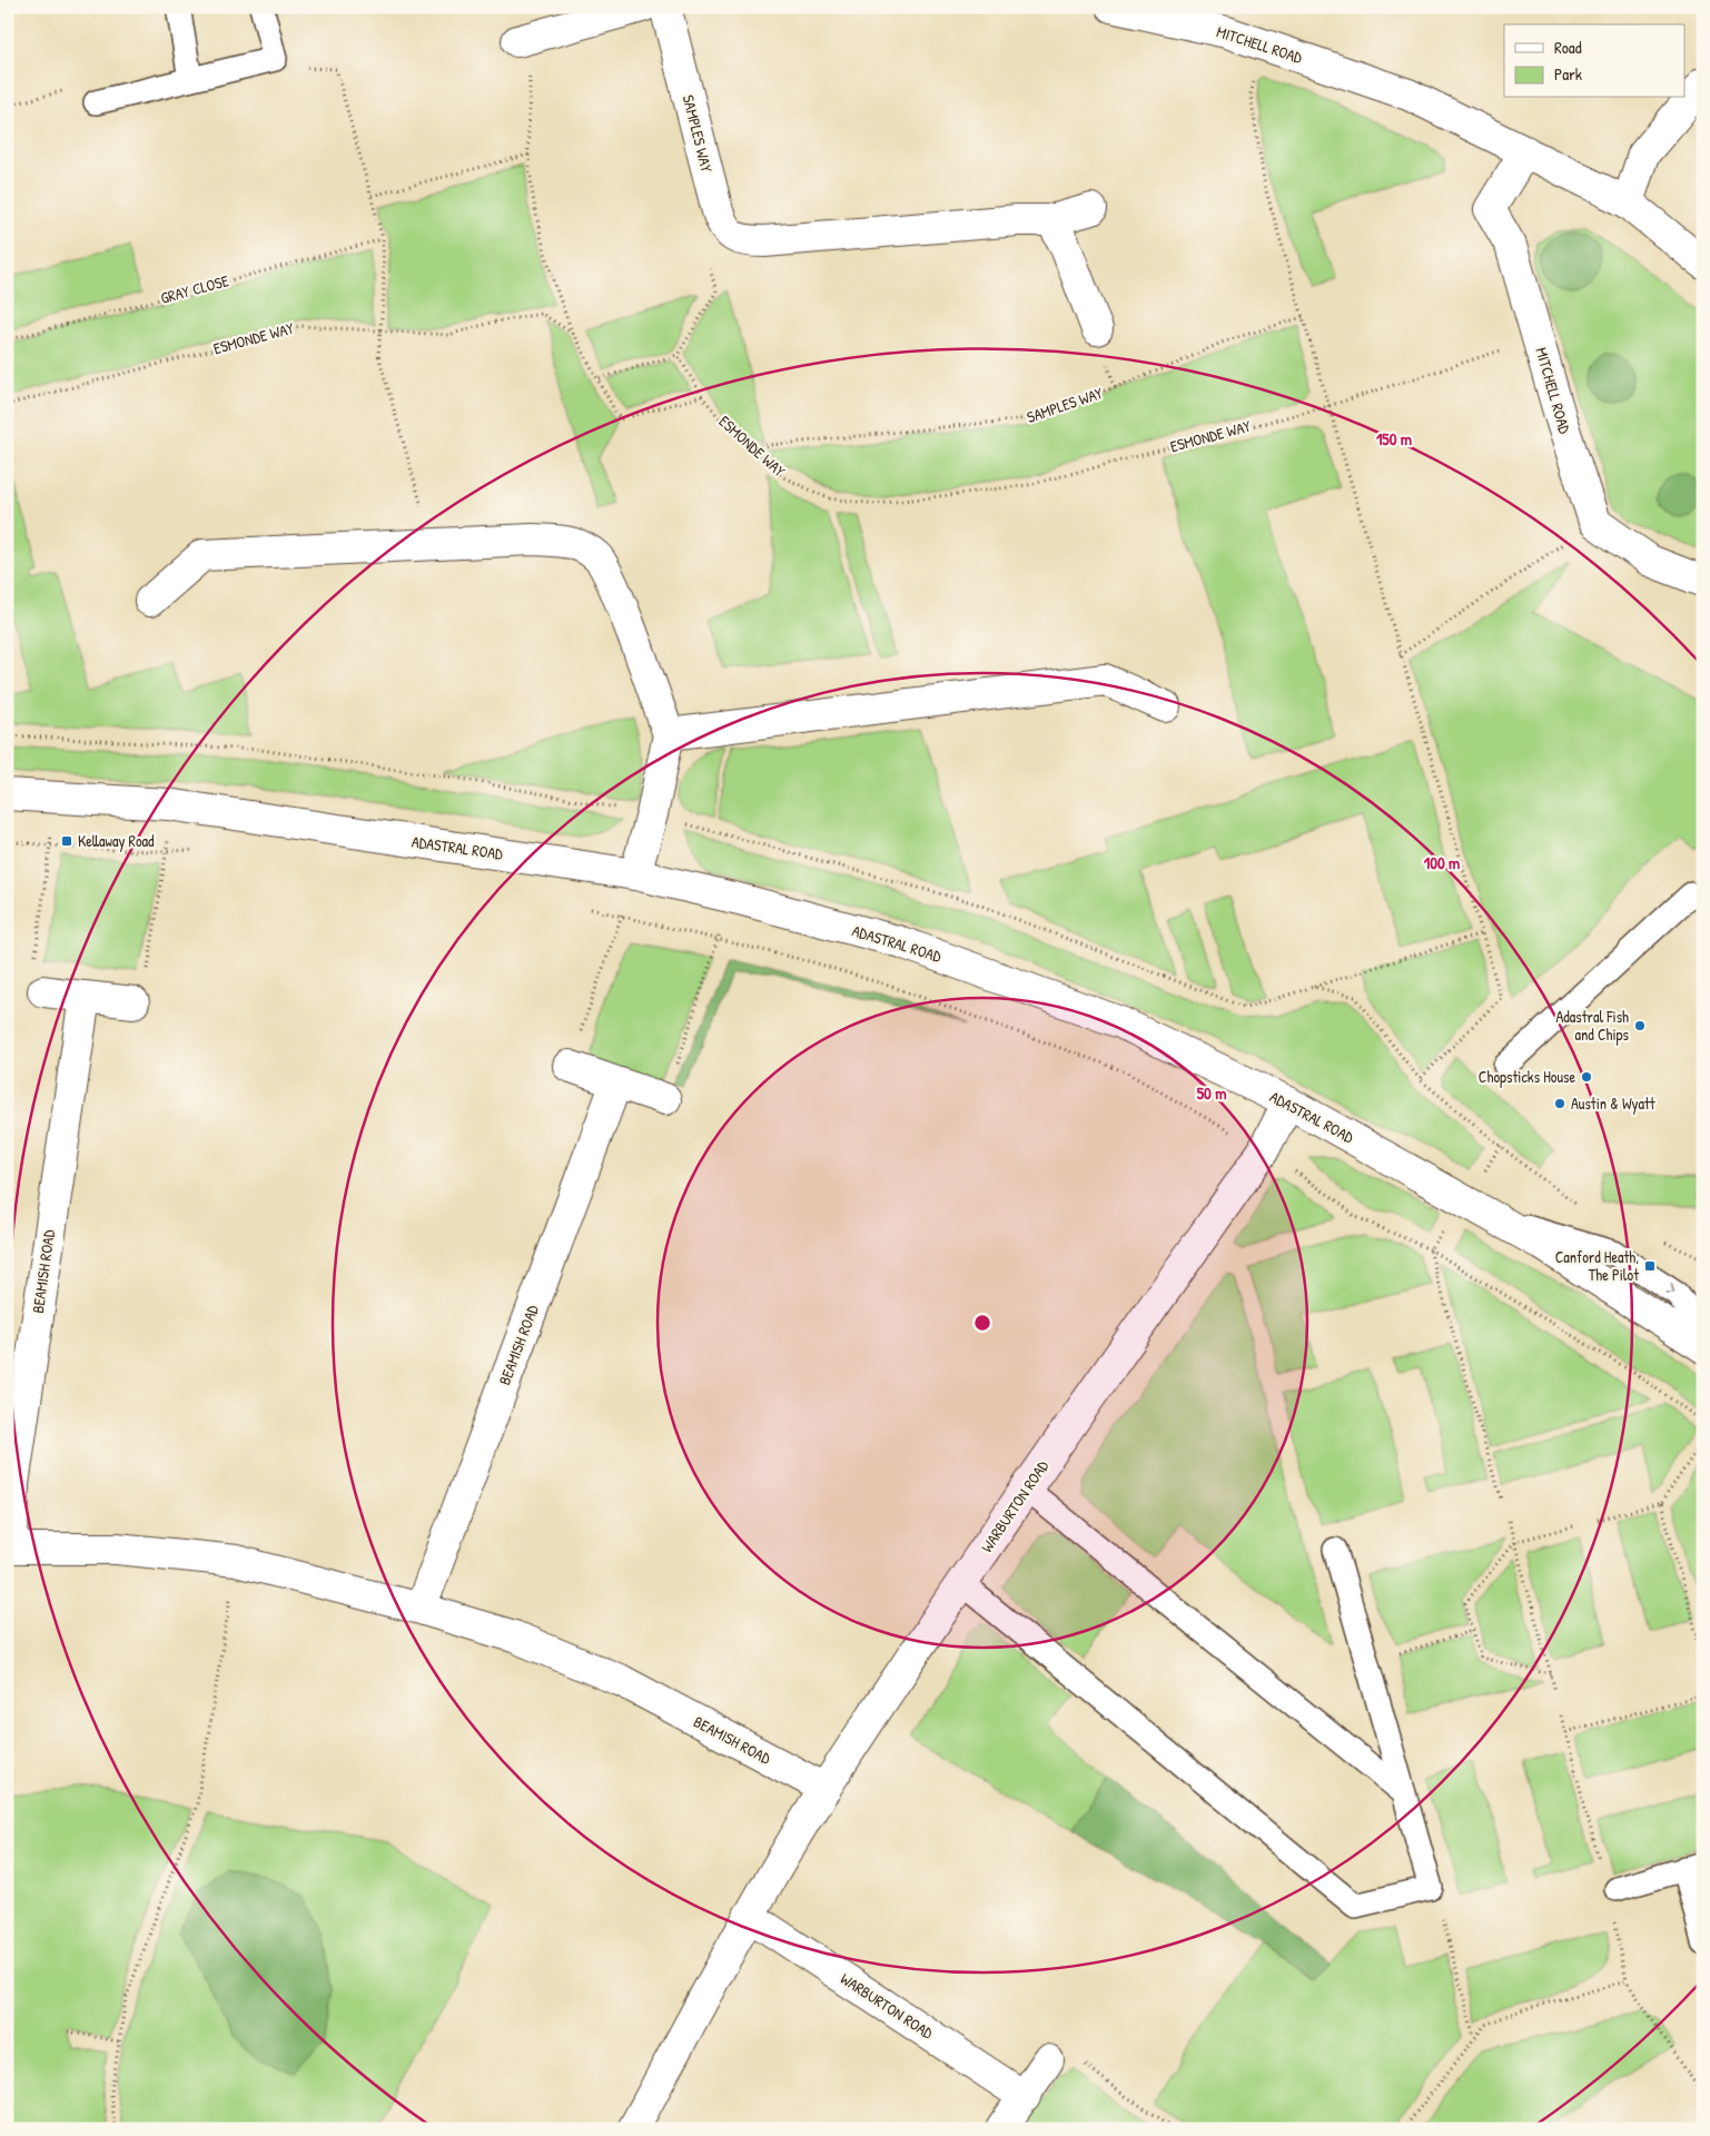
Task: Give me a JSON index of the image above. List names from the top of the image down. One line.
{"streets":{"street":["MITCHELL ROAD","SAMPLES WAY","ADASTRAL ROAD","BEAMISH ROAD","WARBURTON ROAD"],"path":["GRAY CLOSE","ESMONDE WAY"]},"crossings":[["MITCHELL ROAD","ESMONDE WAY"],["SAMPLES WAY","ESMONDE WAY"],["ADASTRAL ROAD","WARBURTON ROAD"],["BEAMISH ROAD","WARBURTON ROAD"]],"places":{"transit":["Kellaway Road","Canford Heath, The Pilot"],"other":["Adastral Fish and Chips","Chopsticks House","Austin & Wyatt"]},"legend":["Road","Park"],"rings":["150 m","100 m","50 m"]}
